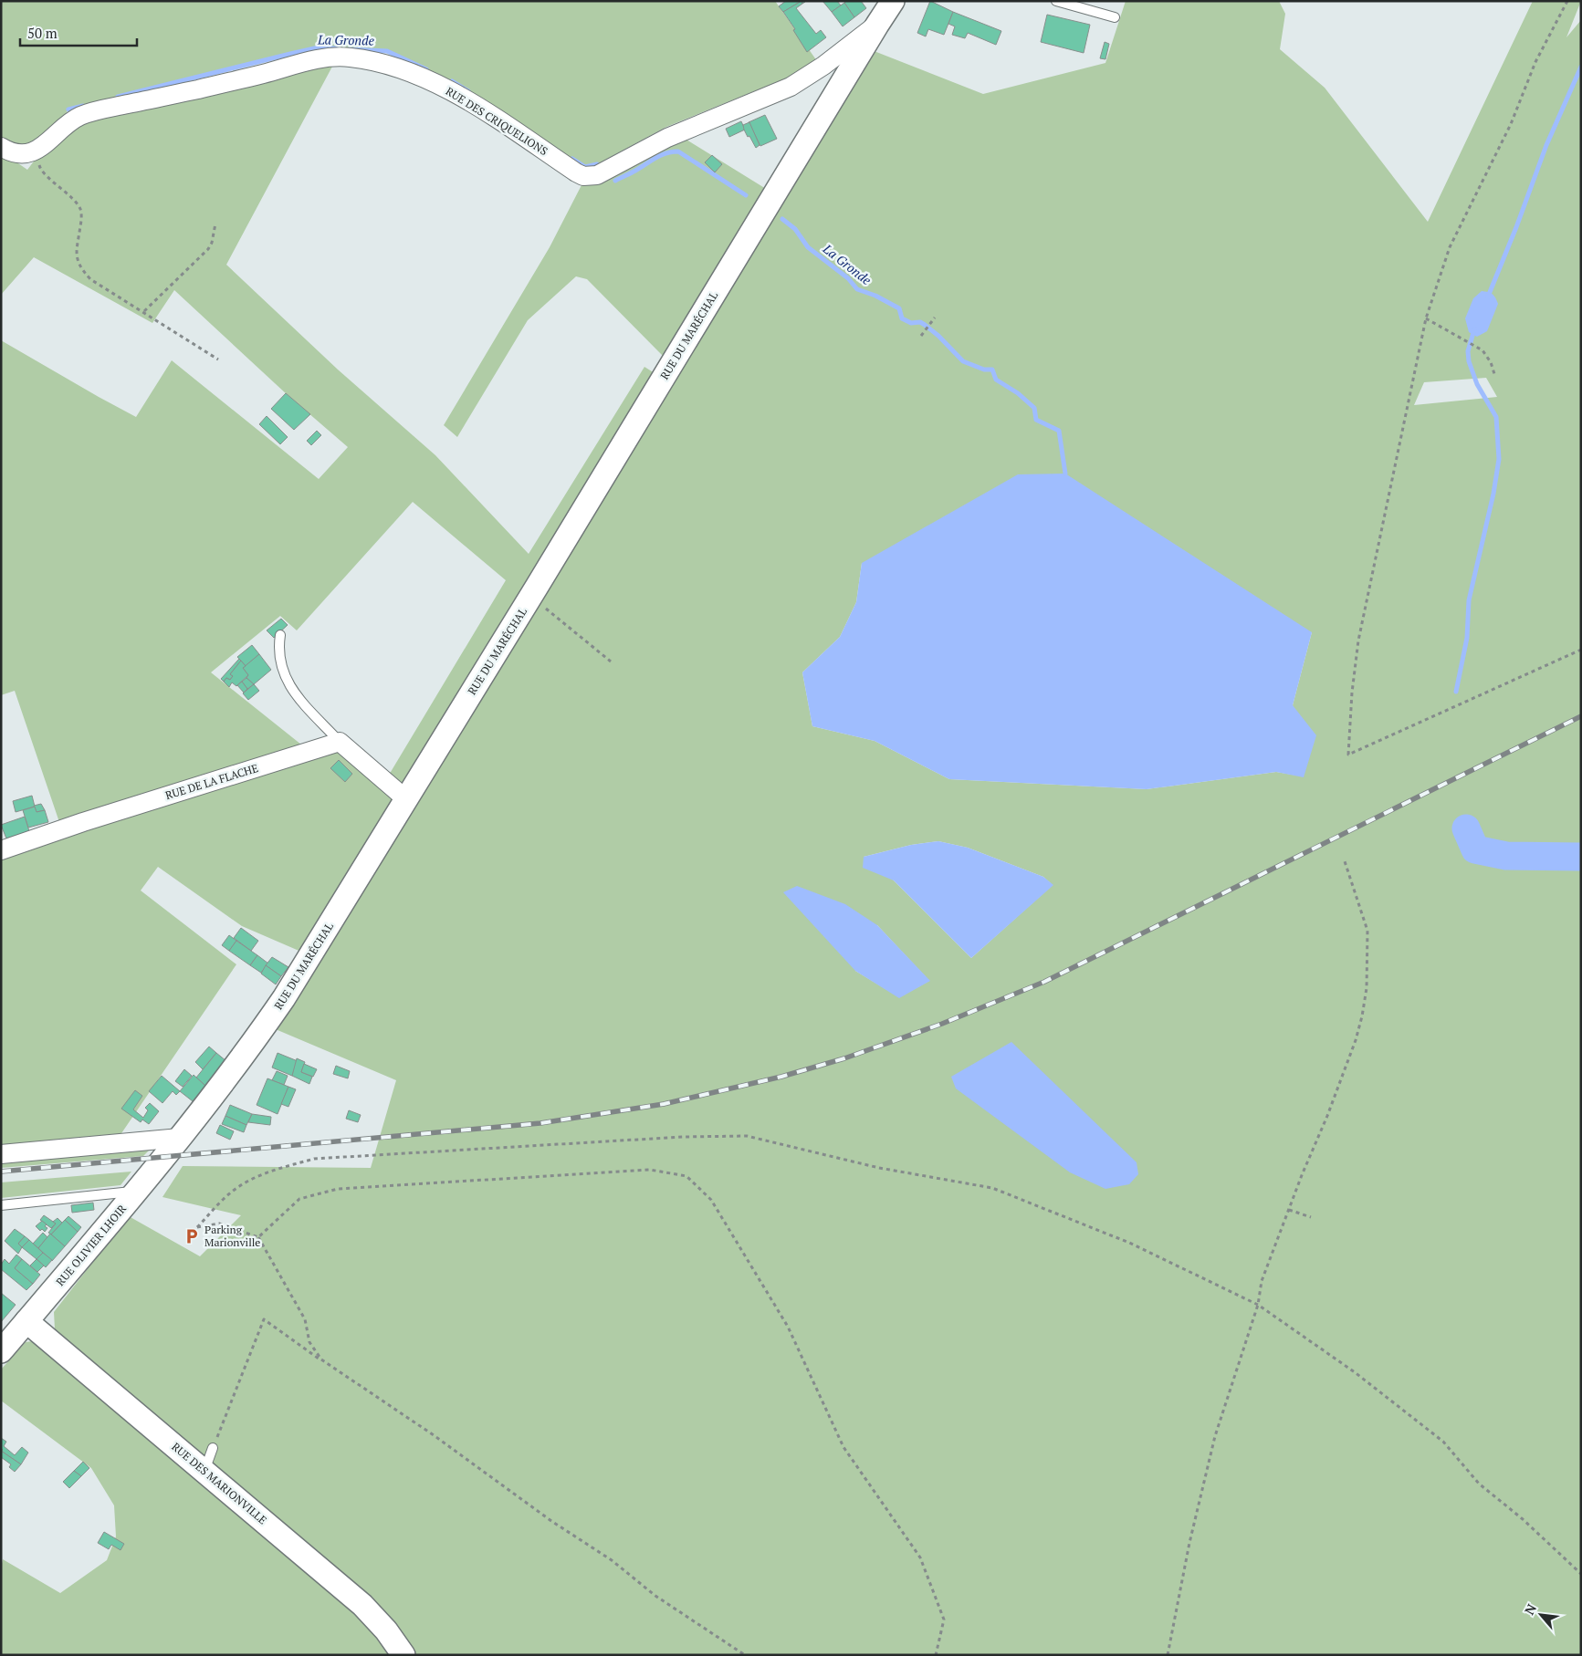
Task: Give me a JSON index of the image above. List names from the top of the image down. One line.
{"streets":{"street":["RUE DES CRIQUELIONS","RUE DU MARÉCHAL","RUE DE LA FLACHE","RUE OLIVIER LHOIR","RUE DES MARIONVILLE"]},"crossings":[["RUE DES CRIQUELIONS","RUE DU MARÉCHAL"],["RUE DU MARÉCHAL","RUE OLIVIER LHOIR"],["RUE OLIVIER LHOIR","RUE DES MARIONVILLE"]],"water":["La Gronde"],"places":{"parking":["Parking Marionville"]},"scale_bar":"50 m","north":"top left"}
